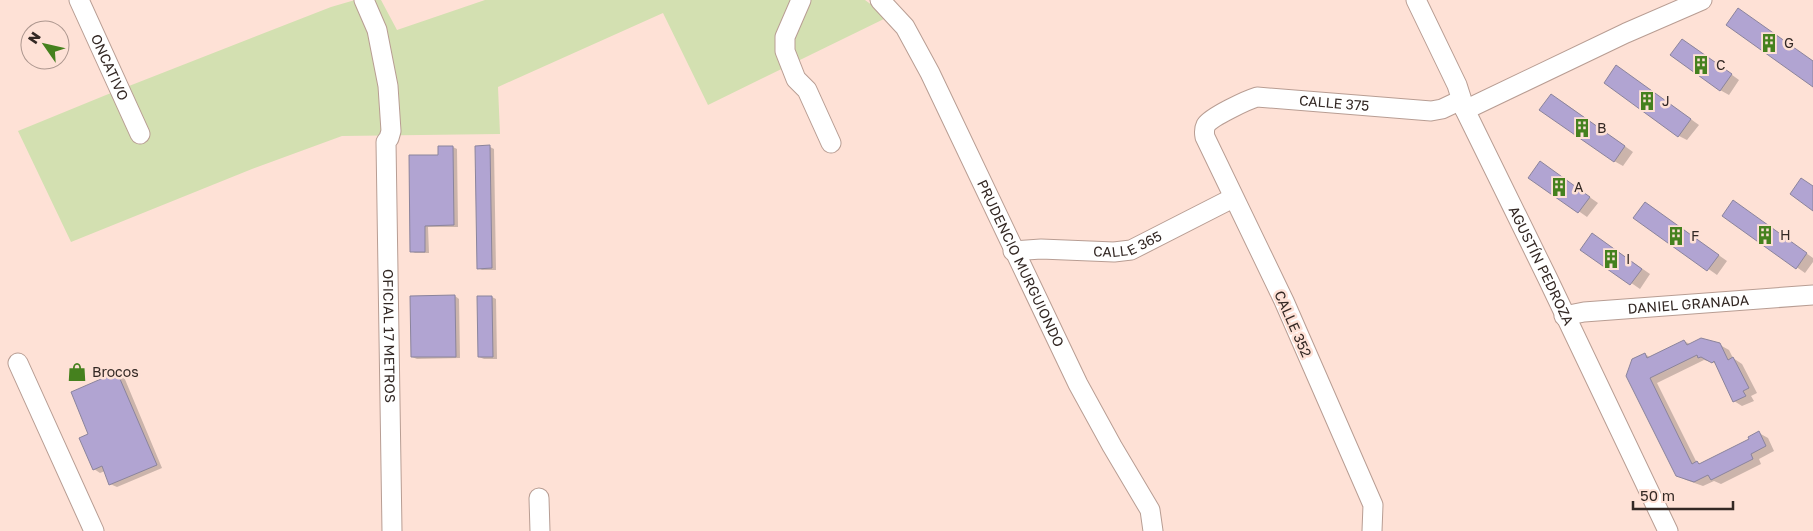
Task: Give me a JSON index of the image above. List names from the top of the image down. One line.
{"streets":{"street":["ONCATIVO","CALLE 375","CALLE 365","PRUDENCIO MURGUIONDO","AGUSTÍN PEDROZA","DANIEL GRANADA","CALLE 352","OFICIAL 17 METROS"]},"crossings":[["CALLE 375","AGUSTÍN PEDROZA"],["CALLE 375","CALLE 352"],["CALLE 365","PRUDENCIO MURGUIONDO"],["CALLE 365","CALLE 352"],["AGUSTÍN PEDROZA","DANIEL GRANADA"]],"places":{"building":["G","C","J","B","A","H","F","I"],"shop":["Brocos"]},"scale_bar":"50 m","north":"top left"}
